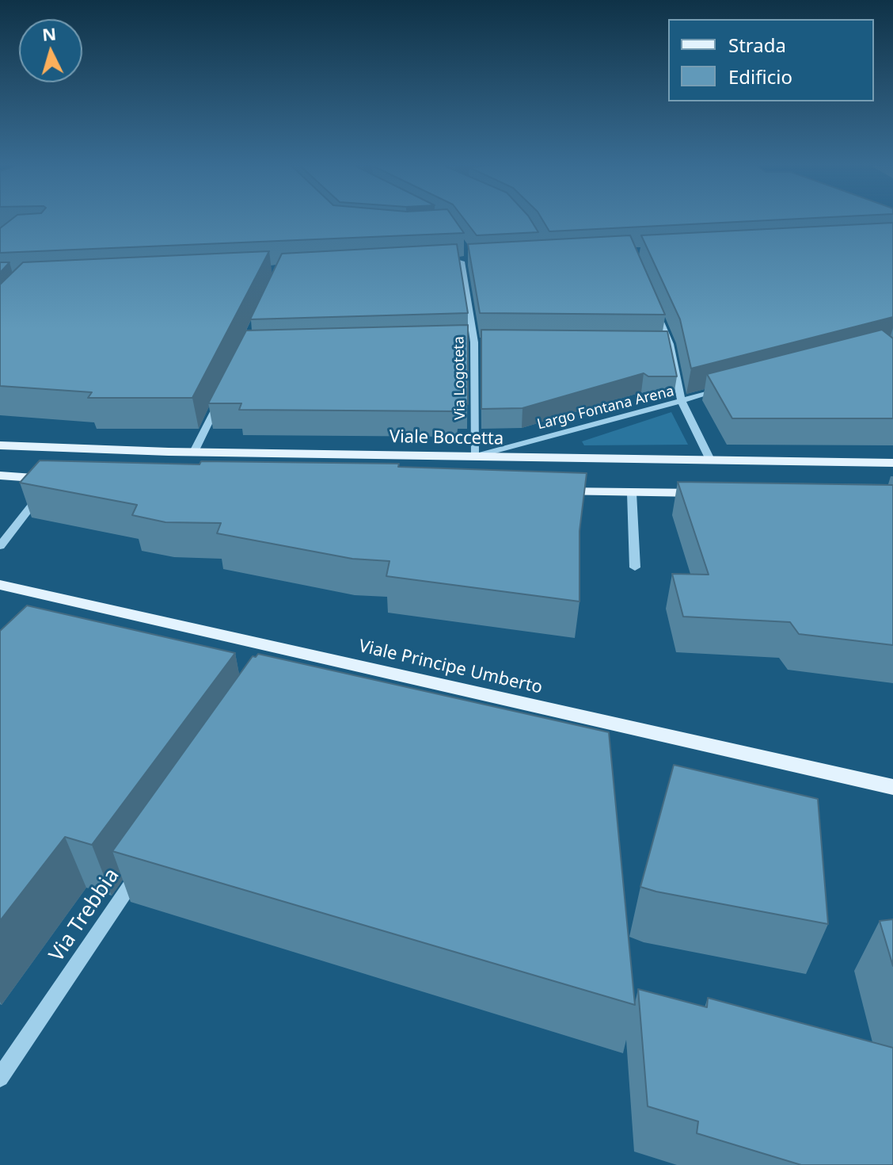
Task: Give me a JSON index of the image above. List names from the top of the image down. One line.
{"streets":{"main road":["Viale Boccetta","Viale Principe Umberto"],"street":["Via Logoteta","Largo Fontana Arena","Via Trebbia"]},"crossings":[["Via Logoteta","Largo Fontana Arena"],["Via Logoteta","Viale Boccetta"],["Largo Fontana Arena","Viale Boccetta"]],"legend":["Strada","Edificio"],"north":"top"}
